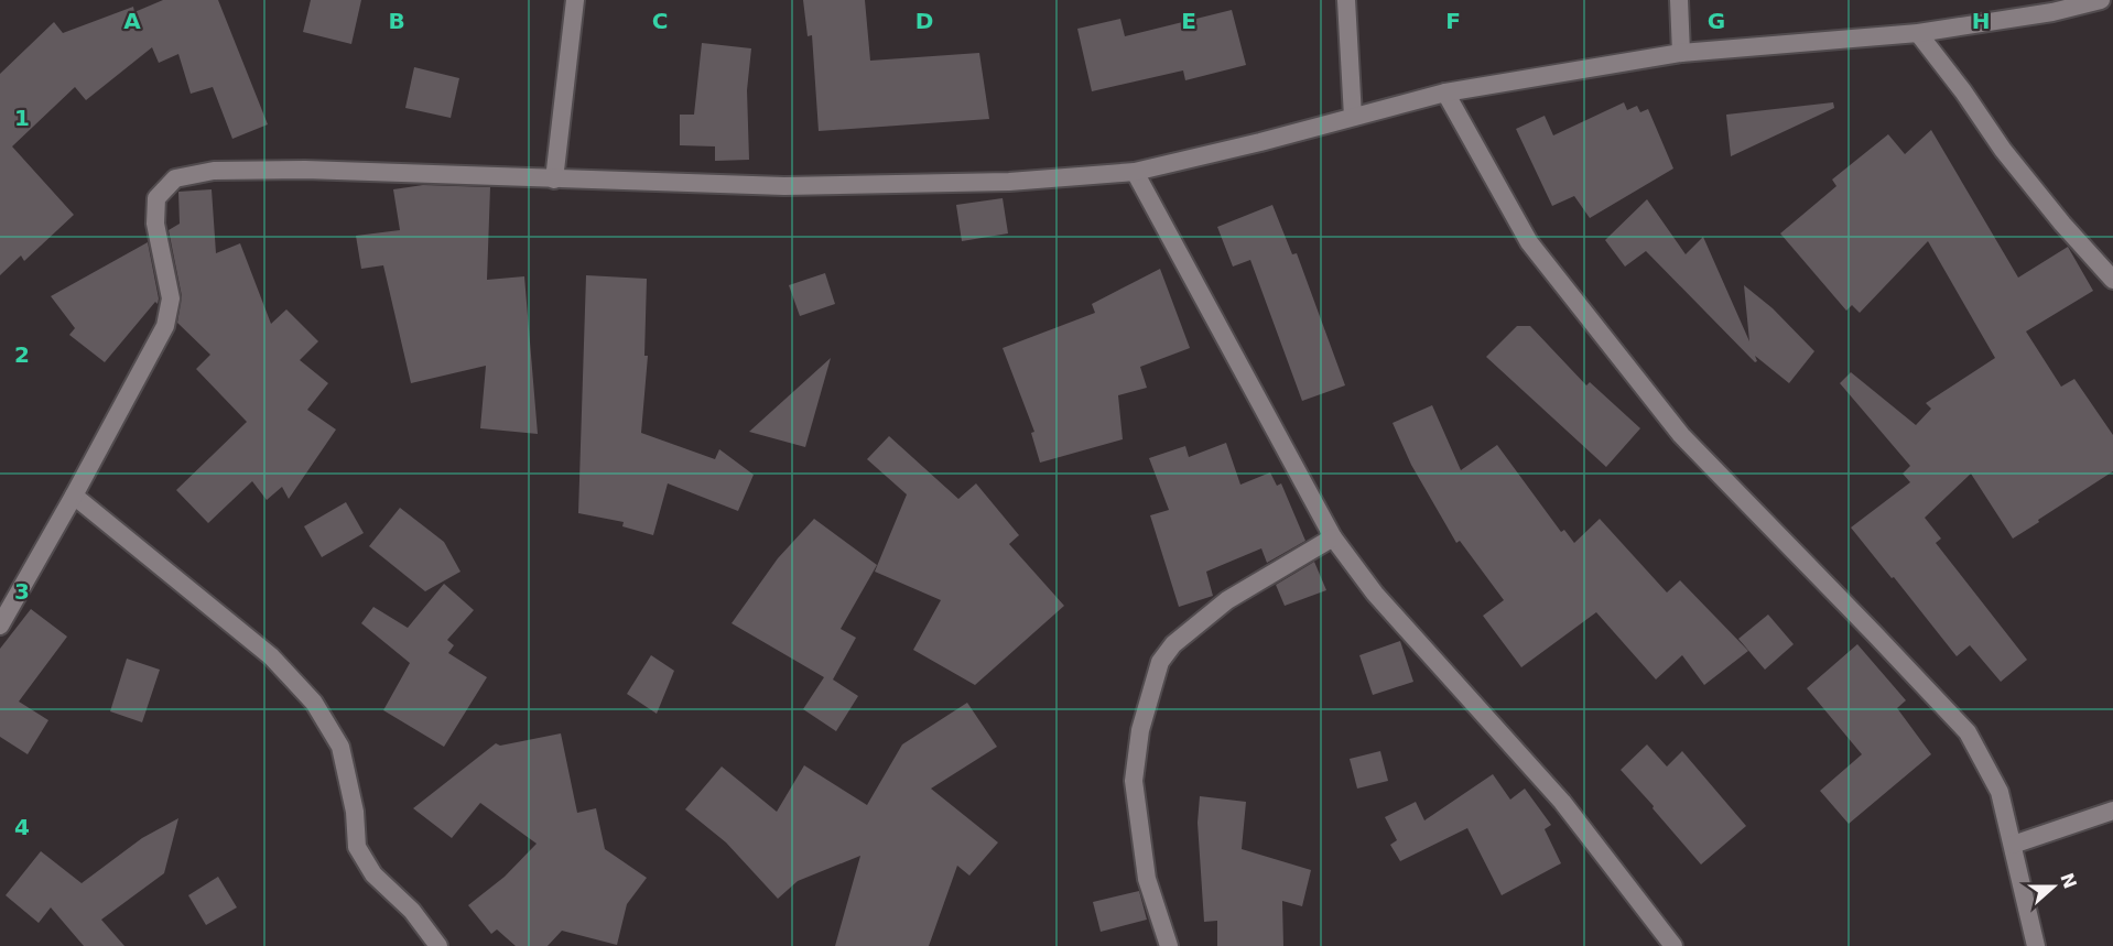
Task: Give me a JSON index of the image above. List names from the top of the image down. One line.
{"north":"right","grid":{"columns":["A","B","C","D","E","F","G","H"],"rows":["1","2","3","4"]}}
